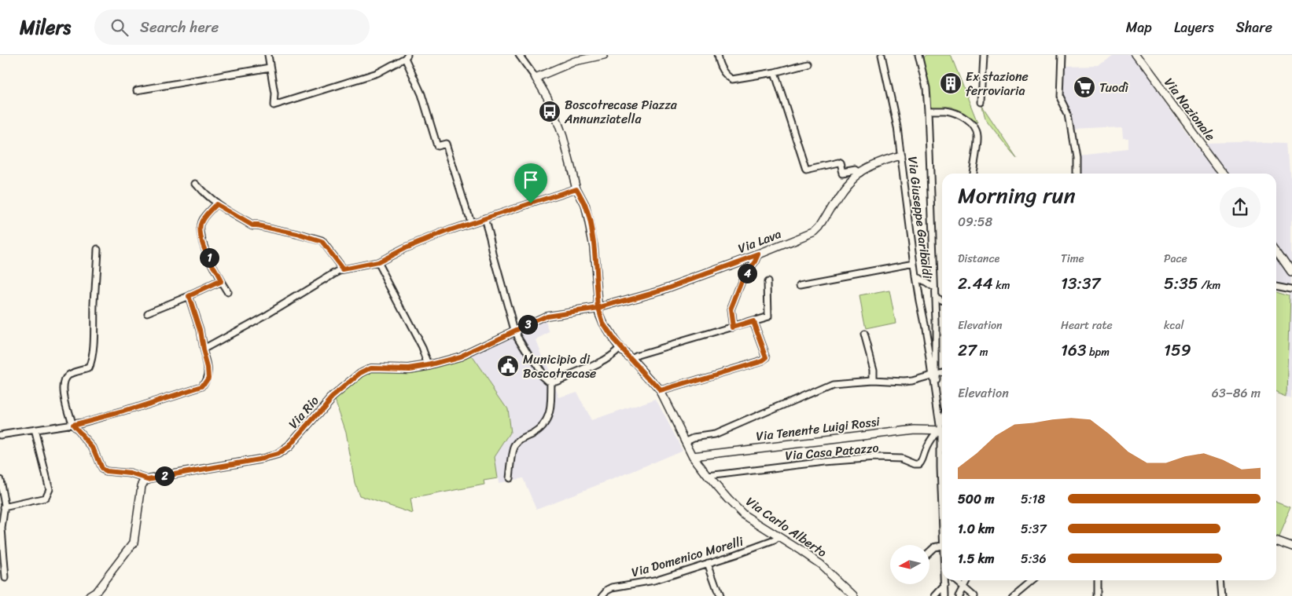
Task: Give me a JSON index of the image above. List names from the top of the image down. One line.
{"streets":{"street":["Via Nazionale","Via Giuseppe Garibaldi","Via Lava","Via Rio","Via Tenente Luigi Rossi","Via Casa Patazzo","Via Carlo Alberto","Via Domenico Morelli"]},"crossings":[["Via Giuseppe Garibaldi","Via Lava"],["Via Lava","Via Rio"],["Via Lava","Via Carlo Alberto"],["Via Rio","Via Carlo Alberto"],["Via Tenente Luigi Rossi","Via Casa Patazzo"],["Via Tenente Luigi Rossi","Via Carlo Alberto"],["Via Casa Patazzo","Via Carlo Alberto"],["Via Carlo Alberto","Via Domenico Morelli"]],"places":{"building":["Ex stazione ferroviaria"],"supermarket":["Tuodì"],"bus stop":["Boscotrecase Piazza Annunziatella"],"public building":["Municipio di Boscotrecase"]},"north":"left","page":{"header":"Milers","search":"Search here","nav":["Map","Layers","Share"],"heading":["Morning run","09:58"],"stats":[["Distance","2.44 km"],["Time","13:37"],["Pace","5:35 /km"],["Elevation","27 m"],["Heart rate","163 bpm"],["kcal","159"]],"pins":["1","4","3","2"],"chart":["Elevation","63–86 m"],"list":[{"name":"500 m","note":"5:18"},{"name":"1.0 km","note":"5:37"},{"name":"1.5 km","note":"5:36"}]}}
